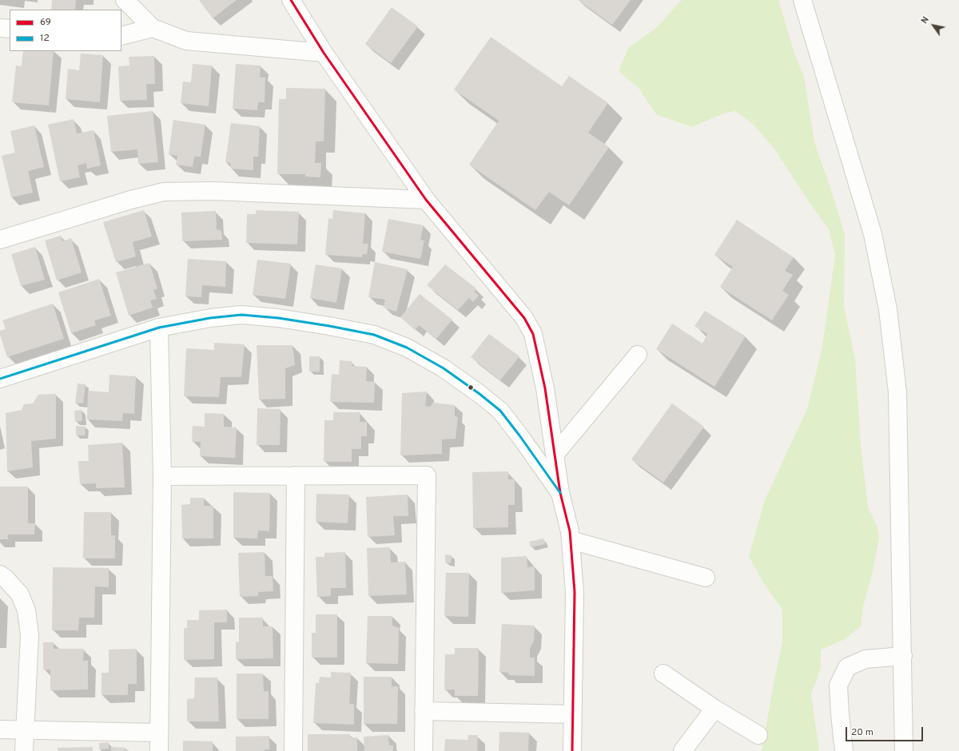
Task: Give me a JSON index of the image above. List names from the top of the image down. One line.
{"lines":["transit line 69","transit line 12"],"legend":["69","12"],"scale_bar":"20 m","north":"top left"}
